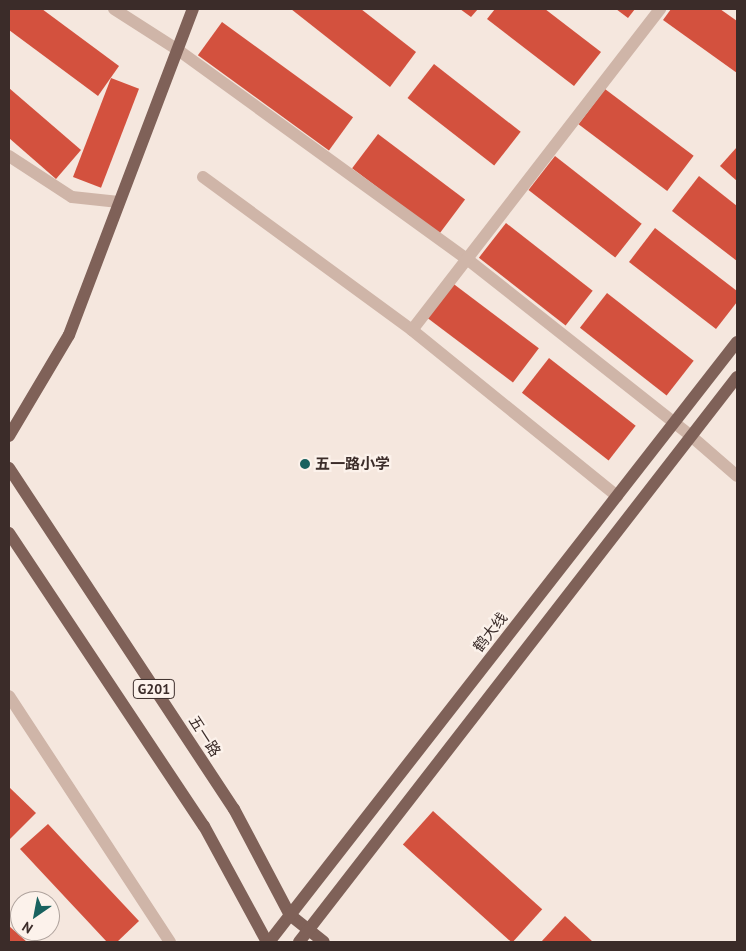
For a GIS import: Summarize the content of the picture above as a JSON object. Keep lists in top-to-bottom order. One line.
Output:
{"streets":{"main road":["鹤大线","G201","五一路"]},"crossings":[["鹤大线","五一路"]],"places":["五一路小学"],"north":"bottom left"}
